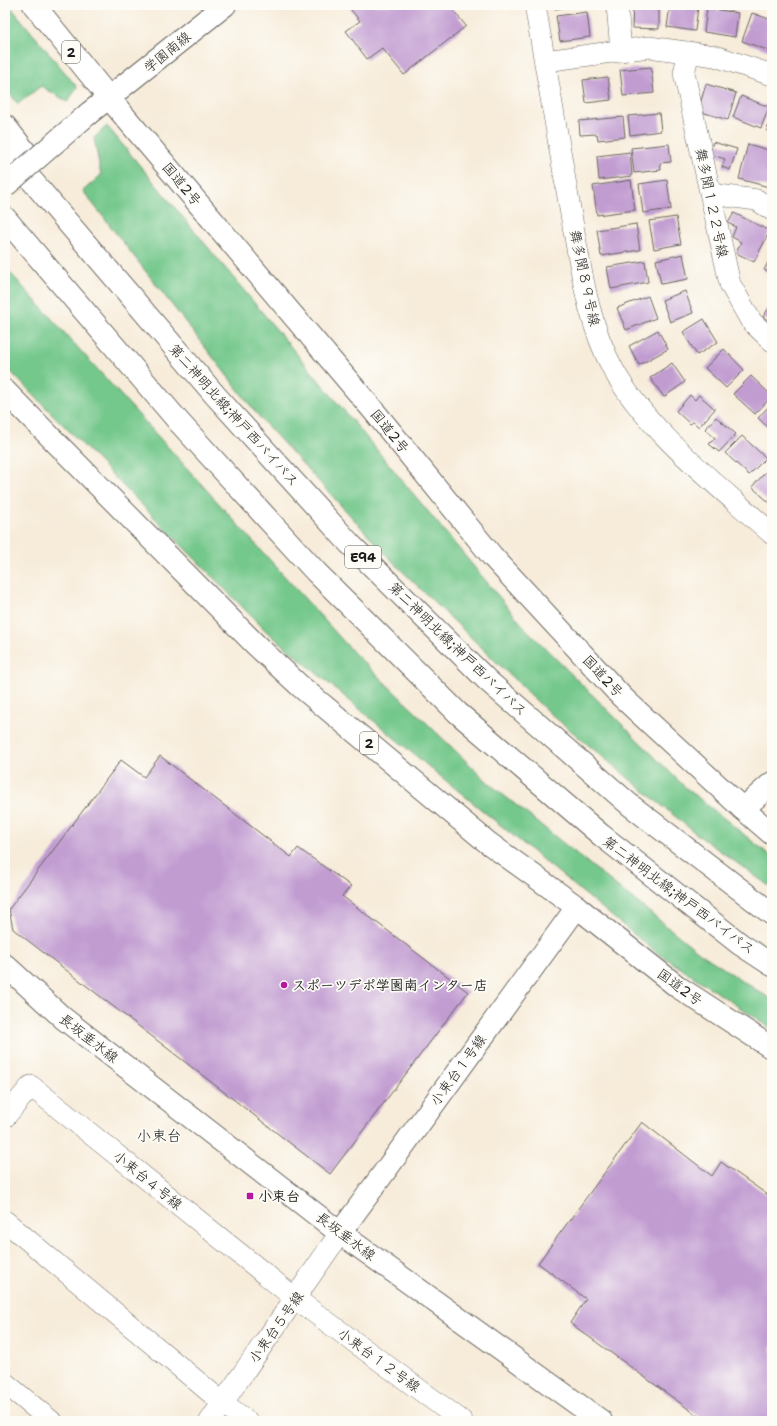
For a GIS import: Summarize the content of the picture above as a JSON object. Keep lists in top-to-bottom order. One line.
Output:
{"streets":{"main road":["2","学園南線","国道2号","第二神明北線;神戸西バイパス","E94","長坂垂水線","小束台１号線"],"street":["舞多聞１２２号線","舞多聞８９号線","小束台４号線","小束台５号線","小束台１２号線"]},"crossings":[["学園南線","国道2号"],["国道2号","小束台１号線"],["長坂垂水線","小束台１号線"],["長坂垂水線","小束台５号線"],["小束台１号線","小束台５号線"],["小束台４号線","小束台５号線"],["小束台４号線","小束台１２号線"],["小束台５号線","小束台１２号線"]],"districts":["小束台"],"places":{"other":["スポーツデポ学園南インター店"],"transit":["小束台"]}}
